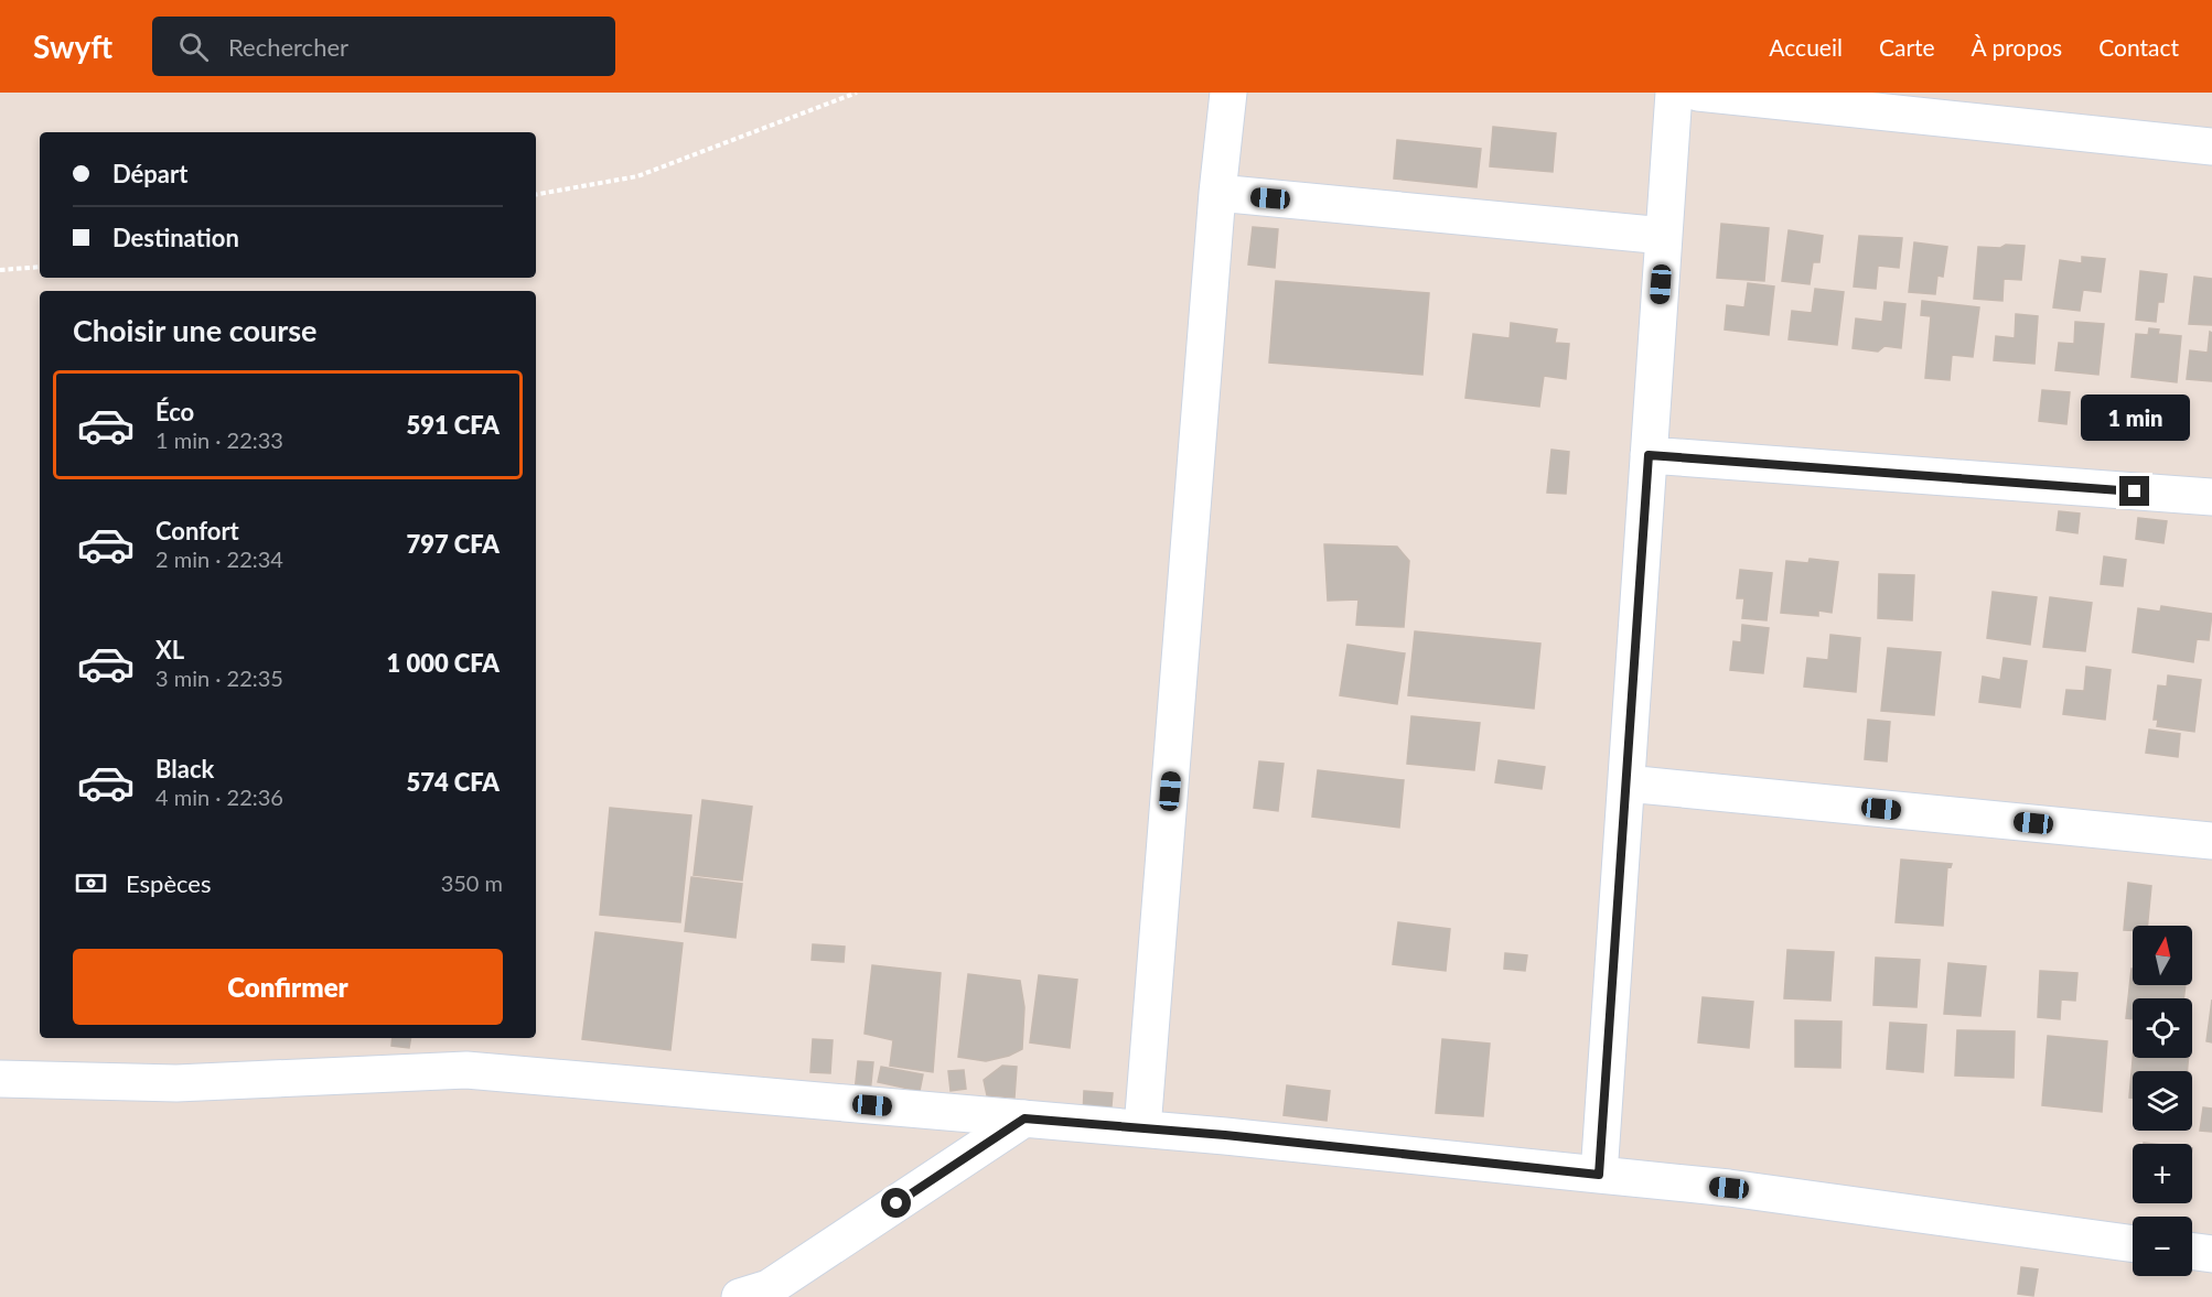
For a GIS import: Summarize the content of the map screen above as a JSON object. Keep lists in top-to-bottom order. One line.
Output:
{"north":"top","page":{"header":"Swyft","search":"Rechercher","nav":["Accueil","Carte","À propos","Contact"],"banner":["Départ","Destination"],"heading":"Choisir une course","list":[{"name":"Éco","note":"1 min · 22:33","value":"591 CFA"},{"name":"Confort","note":"2 min · 22:34","value":"797 CFA"},{"name":"XL","note":"3 min · 22:35","value":"1 000 CFA"},{"name":"Black","note":"4 min · 22:36","value":"574 CFA"}],"bubble":"1 min","pay":["Espèces","350 m"],"map_buttons":["+","−"],"buttons":"Confirmer"}}
